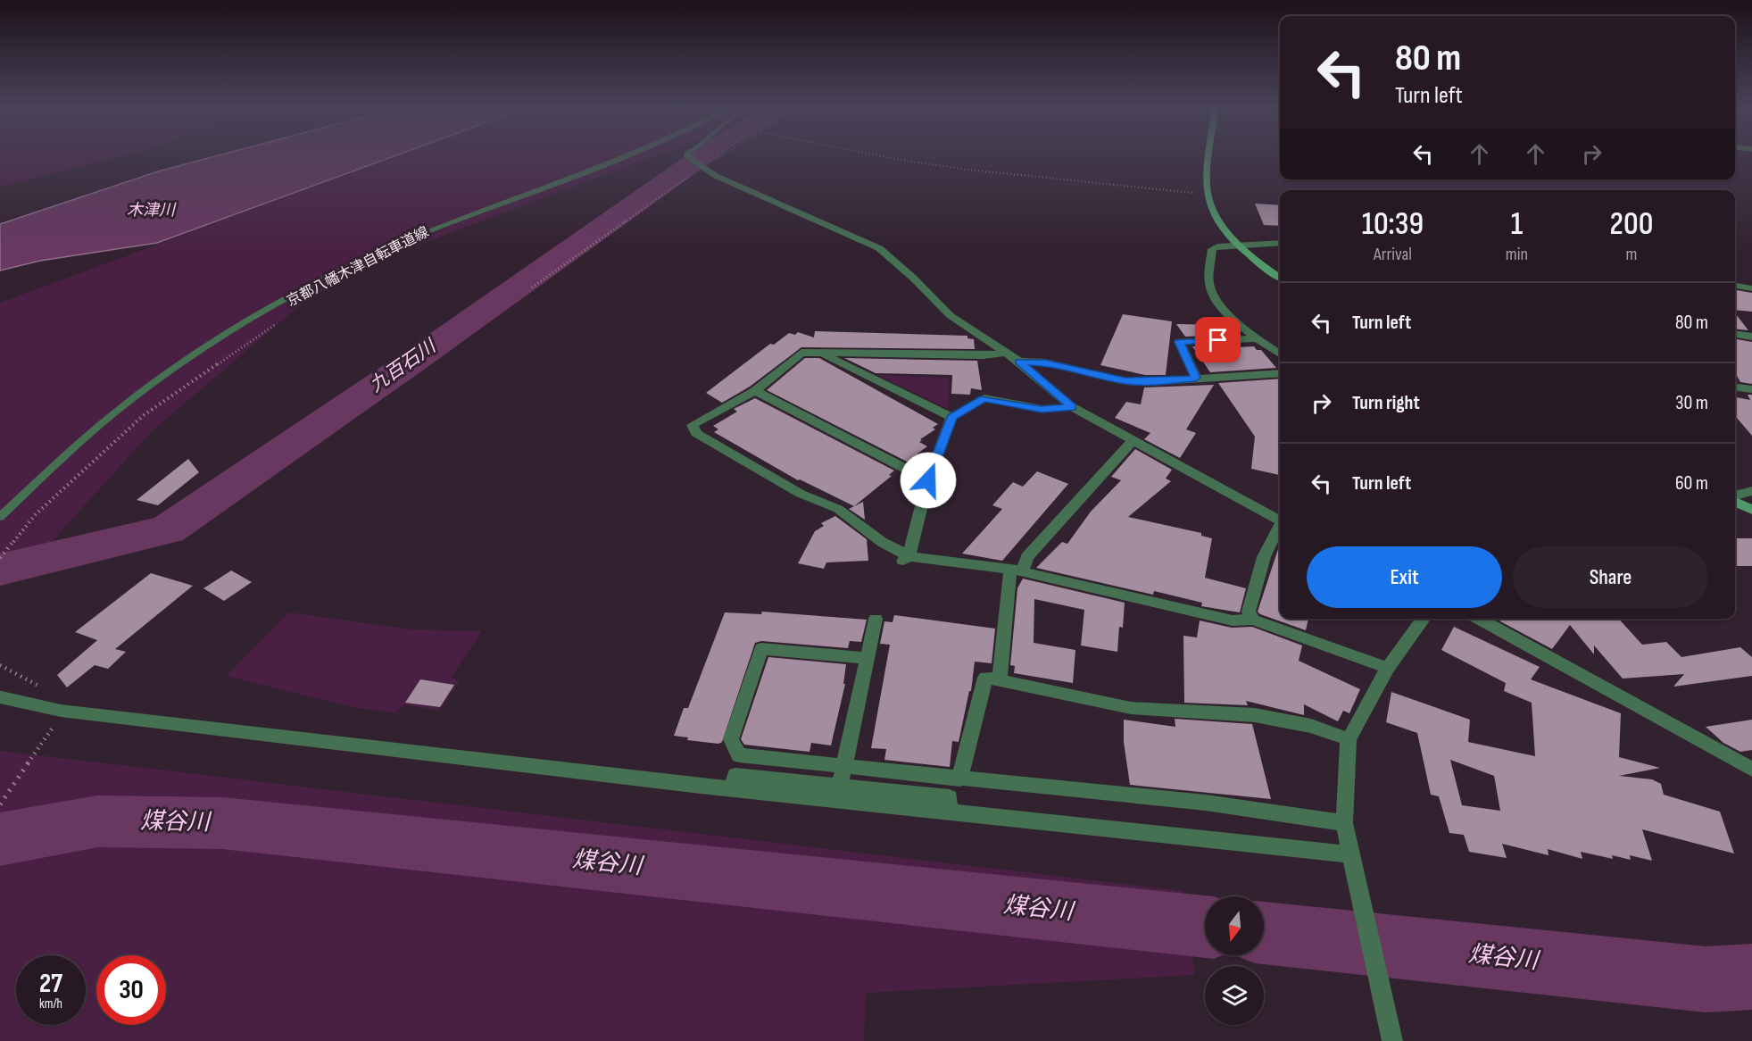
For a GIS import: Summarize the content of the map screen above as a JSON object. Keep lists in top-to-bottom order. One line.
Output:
{"streets":{"path":["京都八幡木津自転車道線"]},"water":["木津川","九百石川","煤谷川"],"north":"bottom","page":{"turn":["80 m","Turn left"],"eta":["10:39","Arrival","1","min","200","m"],"list":[{"name":"Turn left","value":"80 m"},{"name":"Turn right","value":"30 m"},{"name":"Turn left","value":"60 m"}],"buttons":["Exit","Share"],"speed":"27 km/h","limit":"30"}}
